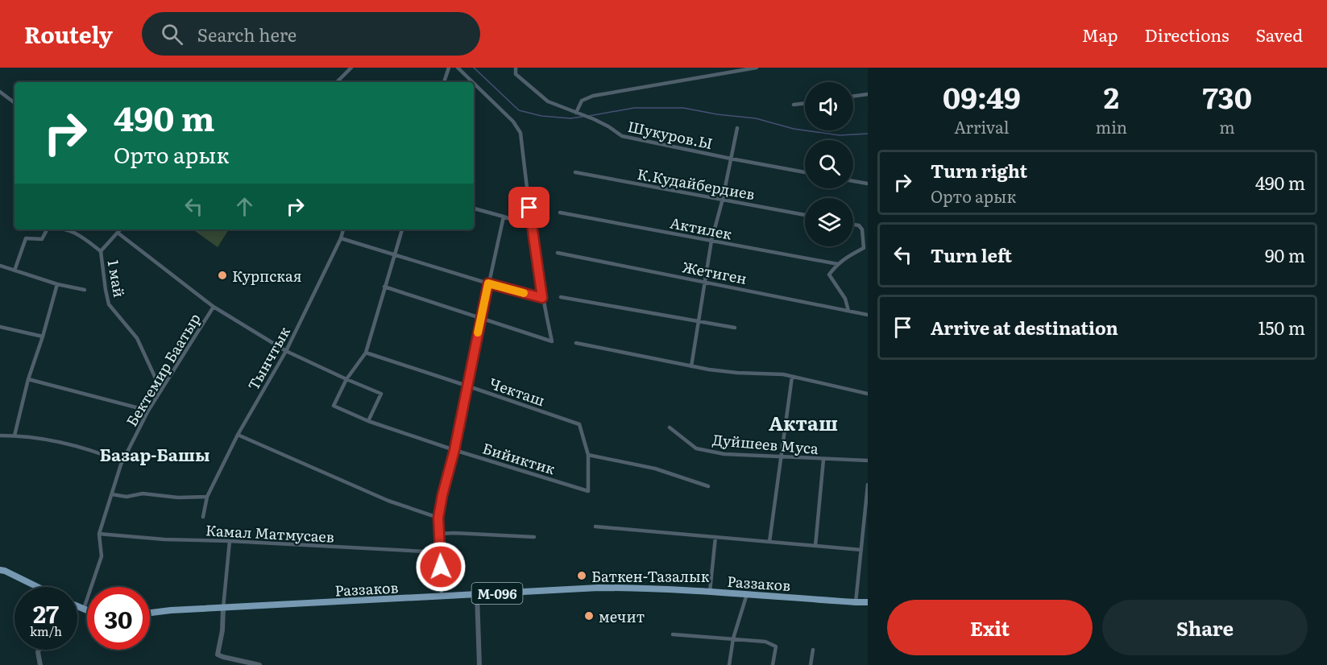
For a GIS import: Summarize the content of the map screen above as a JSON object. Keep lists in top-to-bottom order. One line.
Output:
{"streets":{"main road":["Раззаков","М-096"],"street":["Шукуров.Ы","К.Кудайбердиев","Актилек","Жетиген","1 май","Тынчтык","Бектемир Баатыр","Чекташ","Дуйшеев Муса","Бийиктик","Камал Матмусаев"]},"crossings":[["1 май","Бектемир Баатыр"],["Бектемир Баатыр","Камал Матмусаев"],["Чекташ","Бийиктик"],["Раззаков","М-096"]],"districts":["Акташ","Базар-Башы"],"places":["Курпская","Баткен-Тазалык","мечит"],"page":{"header":"Routely","search":"Search here","nav":["Map","Directions","Saved"],"eta":["09:49","Arrival","2","min","730","m"],"turn":["490 m","Орто арык"],"list":[{"name":"Turn right","note":"Орто арык","value":"490 m"},{"name":"Turn left","value":"90 m"},{"name":"Arrive at destination","value":"150 m"}],"speed":"27 km/h","limit":"30","buttons":["Exit","Share"]}}
